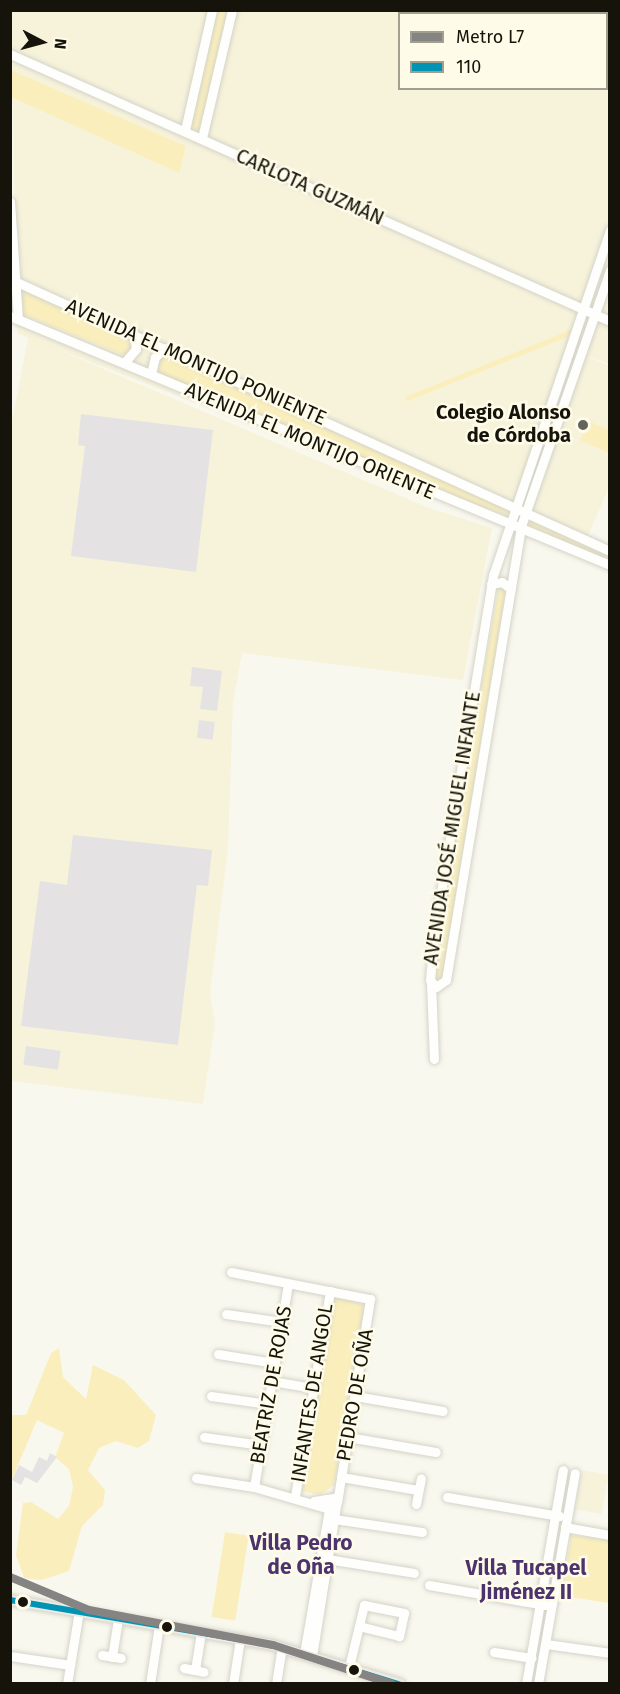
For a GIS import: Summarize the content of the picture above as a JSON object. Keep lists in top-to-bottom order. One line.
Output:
{"streets":{"street":["CARLOTA GUZMÁN","AVENIDA EL MONTIJO PONIENTE","AVENIDA EL MONTIJO ORIENTE","AVENIDA JOSÉ MIGUEL INFANTE","BEATRIZ DE ROJAS","INFANTES DE ANGOL","PEDRO DE OÑA"]},"crossings":[["CARLOTA GUZMÁN","AVENIDA JOSÉ MIGUEL INFANTE"],["AVENIDA EL MONTIJO PONIENTE","AVENIDA JOSÉ MIGUEL INFANTE"],["AVENIDA EL MONTIJO ORIENTE","AVENIDA JOSÉ MIGUEL INFANTE"],["INFANTES DE ANGOL","PEDRO DE OÑA"]],"districts":["Villa Pedro de Oña","Villa Tucapel Jiménez II"],"places":["Colegio Alonso de Córdoba"],"lines":["metro line L7","transit line 110"],"legend":["Metro L7","110"],"north":"right"}
